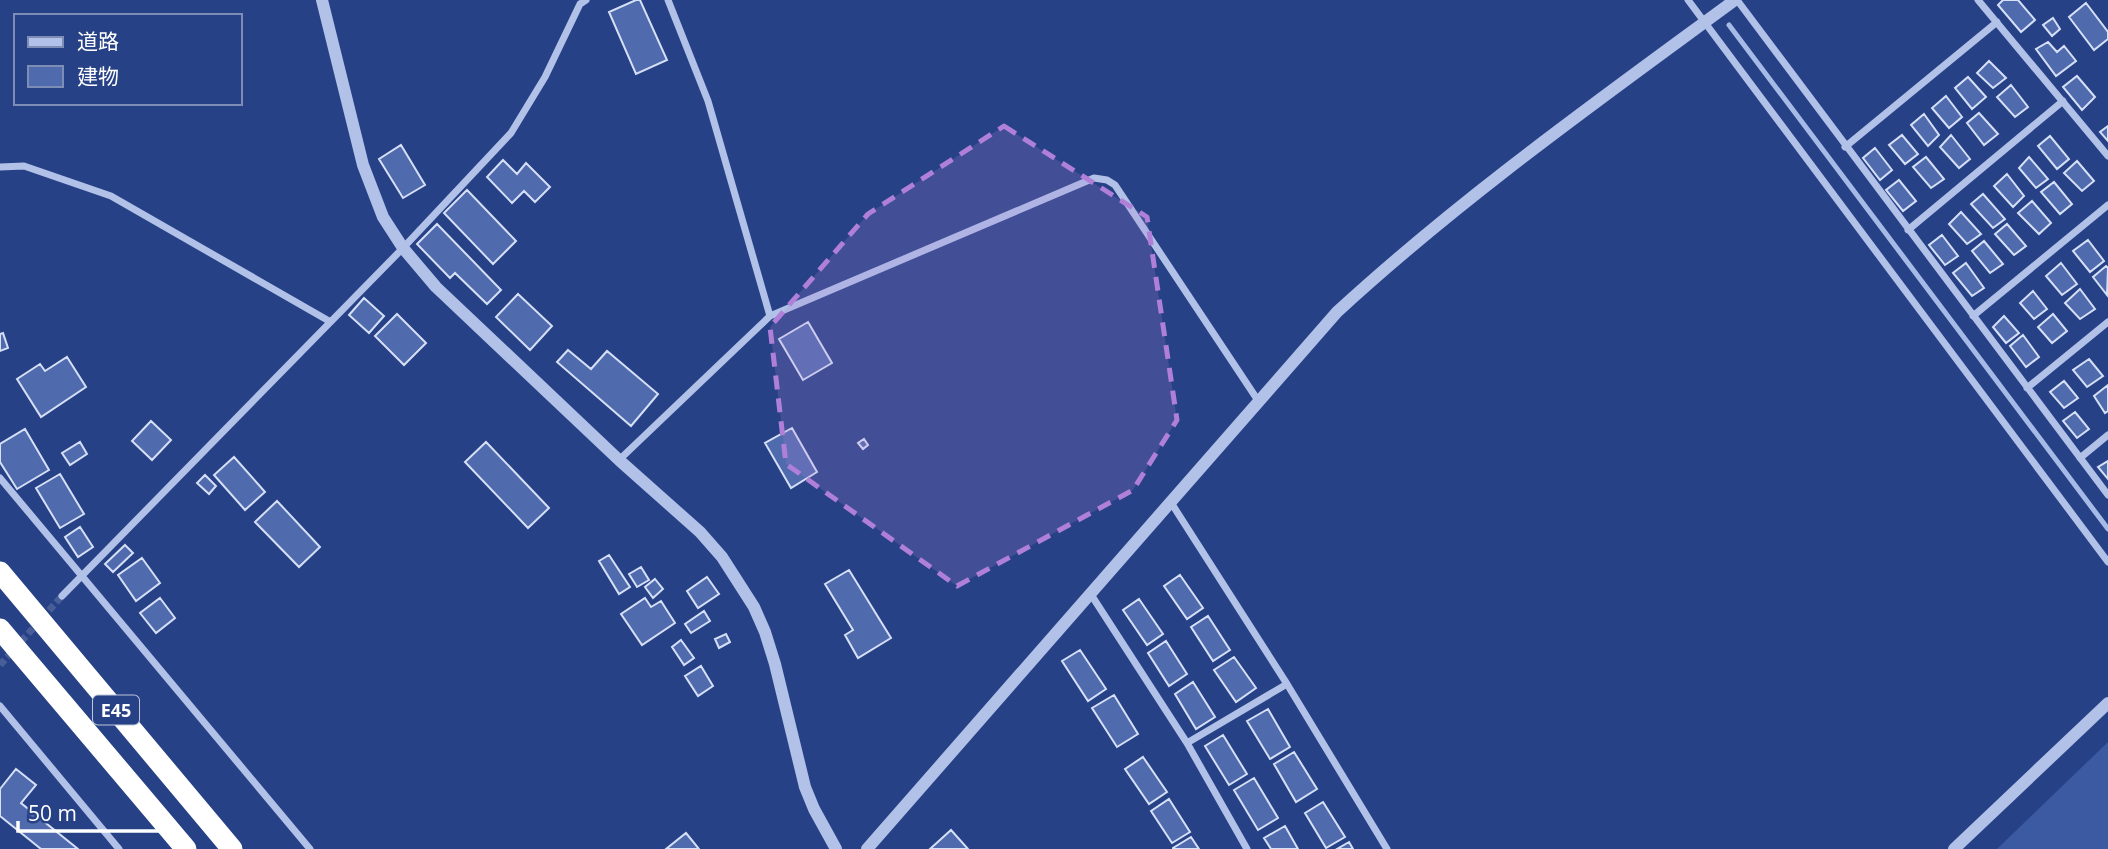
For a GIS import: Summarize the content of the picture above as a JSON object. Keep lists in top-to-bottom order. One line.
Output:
{"streets":{"highway":["E45"]},"legend":["道路","建物"],"scale_bar":"50 m"}
